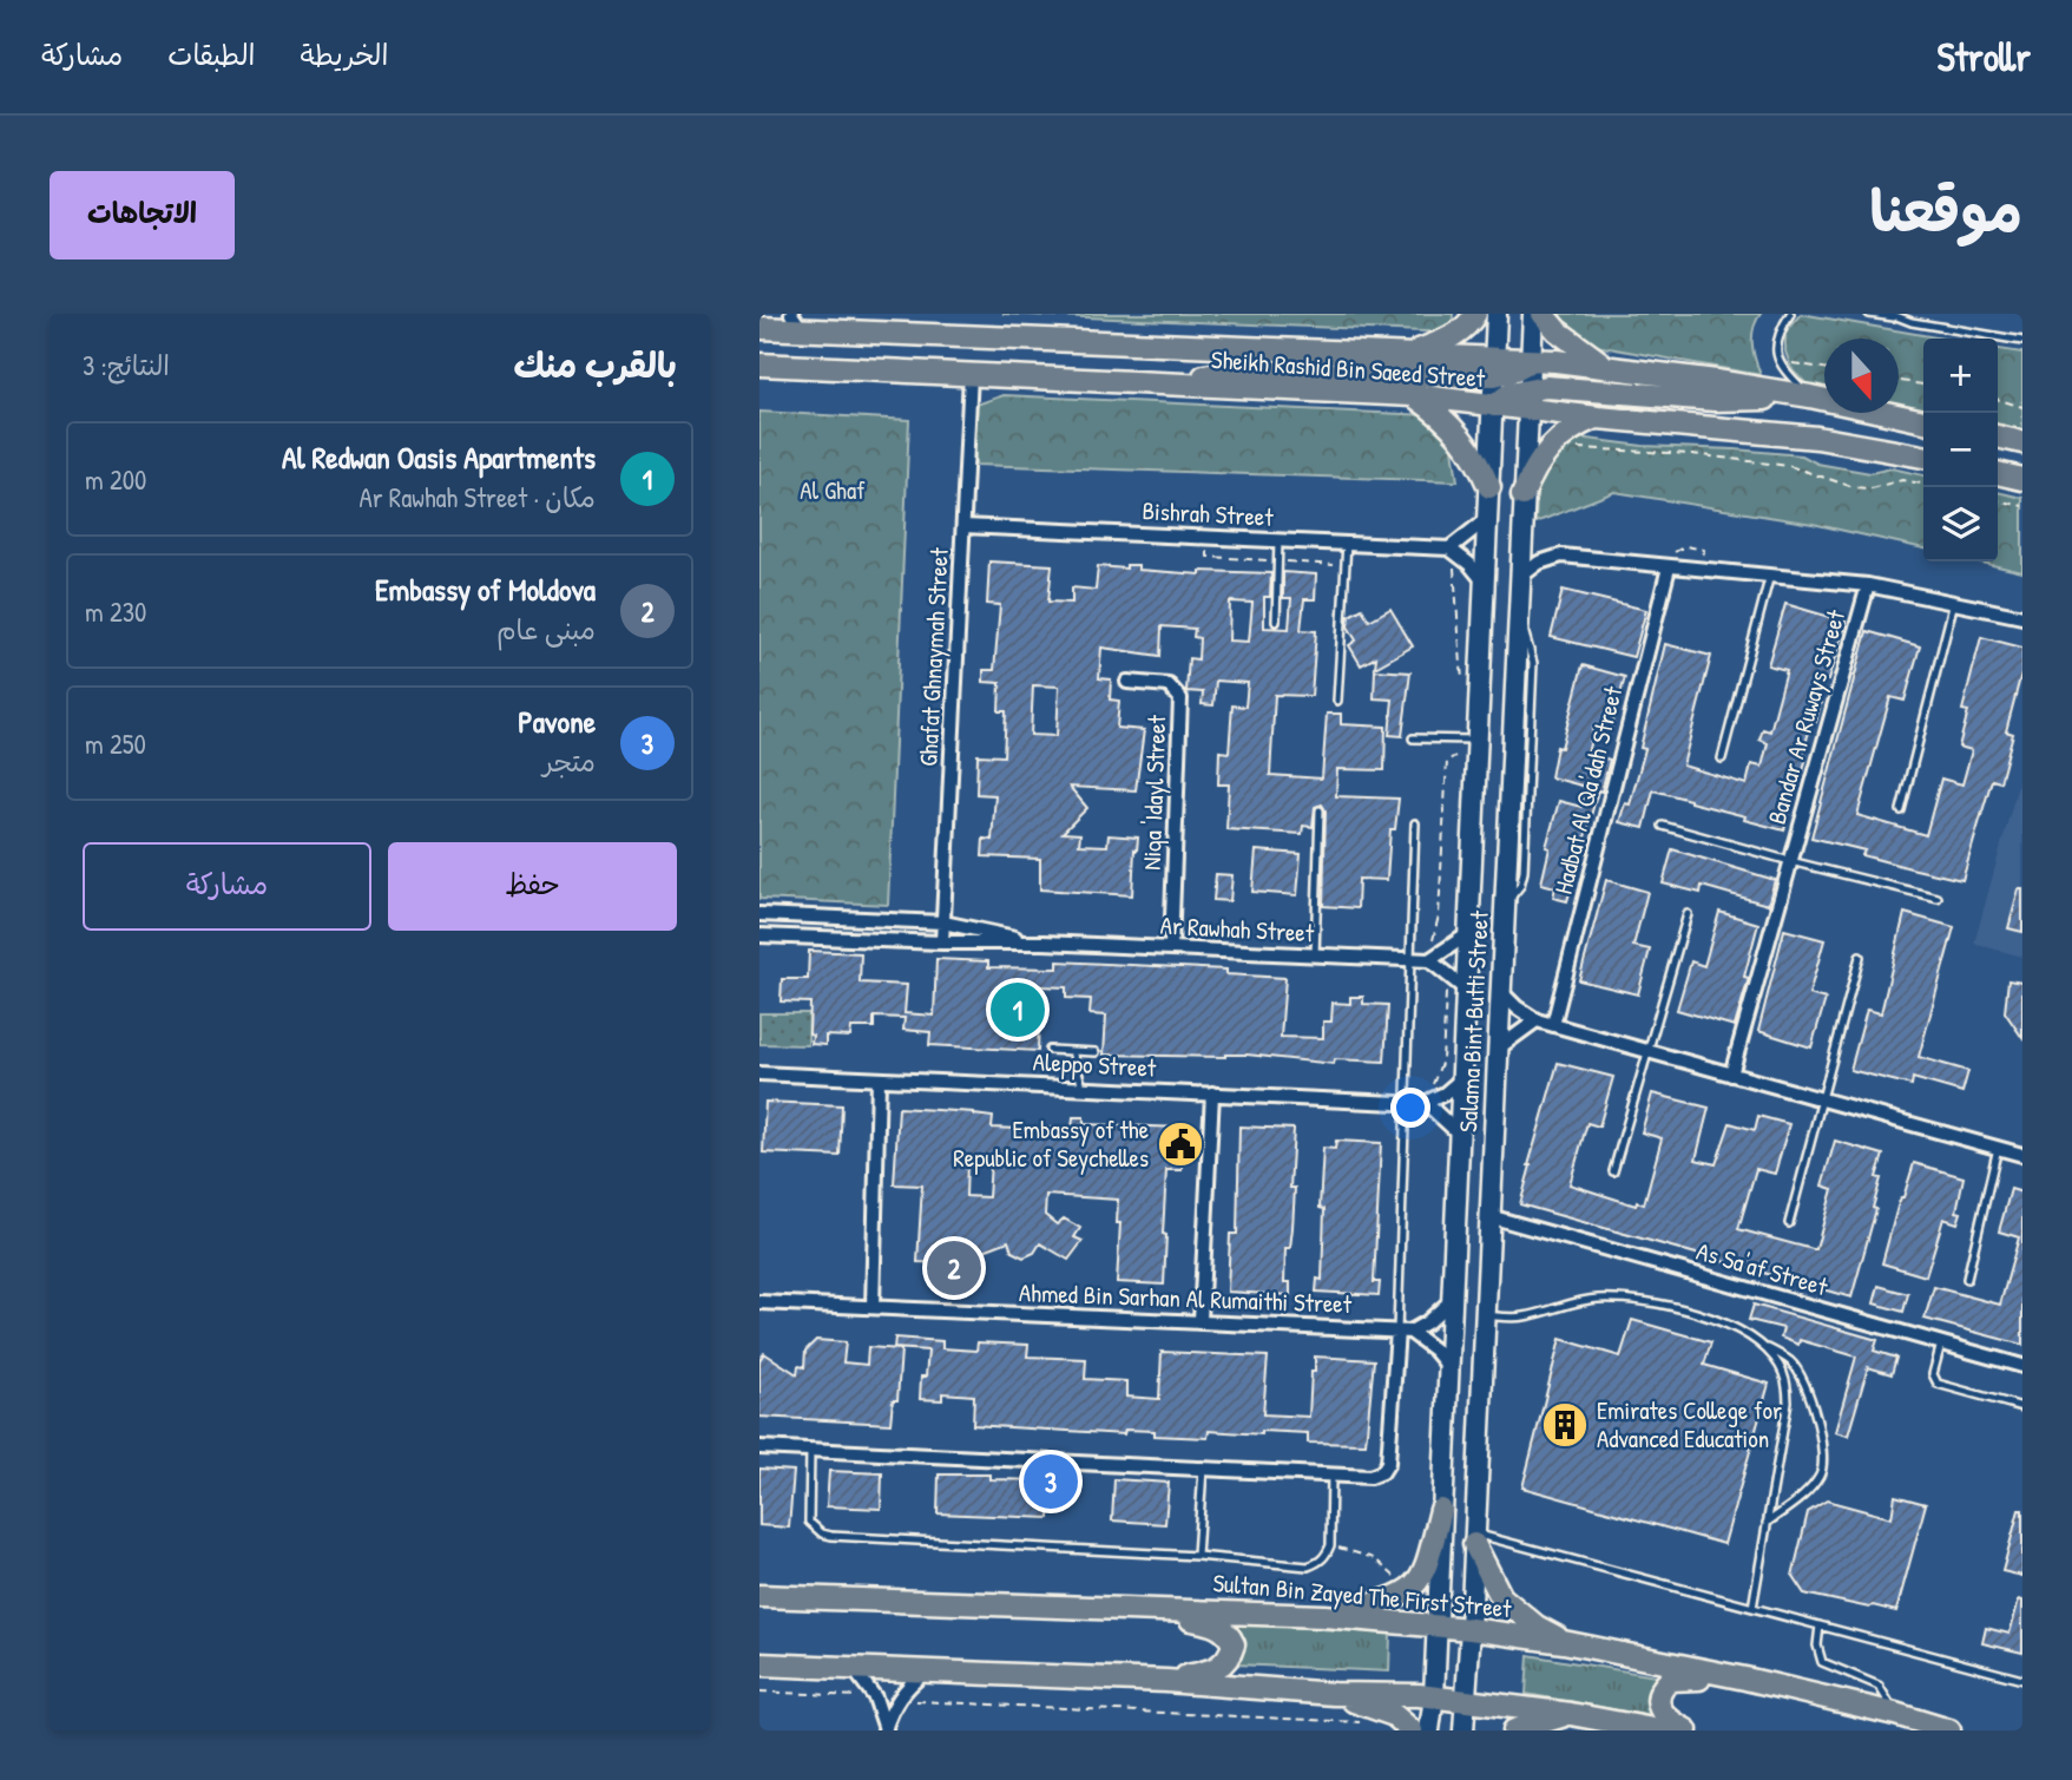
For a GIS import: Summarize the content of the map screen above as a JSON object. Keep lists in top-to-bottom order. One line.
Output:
{"streets":{"main road":["Sheikh Rashid Bin Saeed Street","Salama Bint Butti Street","Sultan Bin Zayed The First Street"],"street":["Bishrah Street","Ghafat Ghnaymah Street","Bandar Ar Ruways Street","Hadbat Al Qa'dah Street","Niqa 'Idayl Street","Ar Rawhah Street","Aleppo Street","As Sa'af Street","Ahmed Bin Sarhan Al Rumaithi Street"]},"crossings":[["Sheikh Rashid Bin Saeed Street","Ghafat Ghnaymah Street"],["Sheikh Rashid Bin Saeed Street","Salama Bint Butti Street"],["Bishrah Street","Ghafat Ghnaymah Street"],["Ghafat Ghnaymah Street","Ar Rawhah Street"],["Niqa 'Idayl Street","Ar Rawhah Street"],["Salama Bint Butti Street","As Sa'af Street"],["Salama Bint Butti Street","Sultan Bin Zayed The First Street"]],"parks":["Al Ghaf"],"places":{"public building":["Embassy of the Republic of Seychelles"],"building":["Emirates College for Advanced Education"]},"north":"bottom","page":{"header":"Strollr","nav":["الخريطة","الطبقات","مشاركة"],"title":"موقعنا","buttons":["الاتجاهات",["حفظ","مشاركة"]],"heading":["بالقرب منك","النتائج: 3"],"map_buttons":["+","−"],"list":[{"mark":"1","name":"Al Redwan Oasis Apartments","note":"مكان · Ar Rawhah Street","value":"200 m"},{"mark":"2","name":"Embassy of Moldova","note":"مبنى عام","value":"230 m"},{"mark":"3","name":"Pavone","note":"متجر","value":"250 m"}],"pins":["1","2","3"]}}
